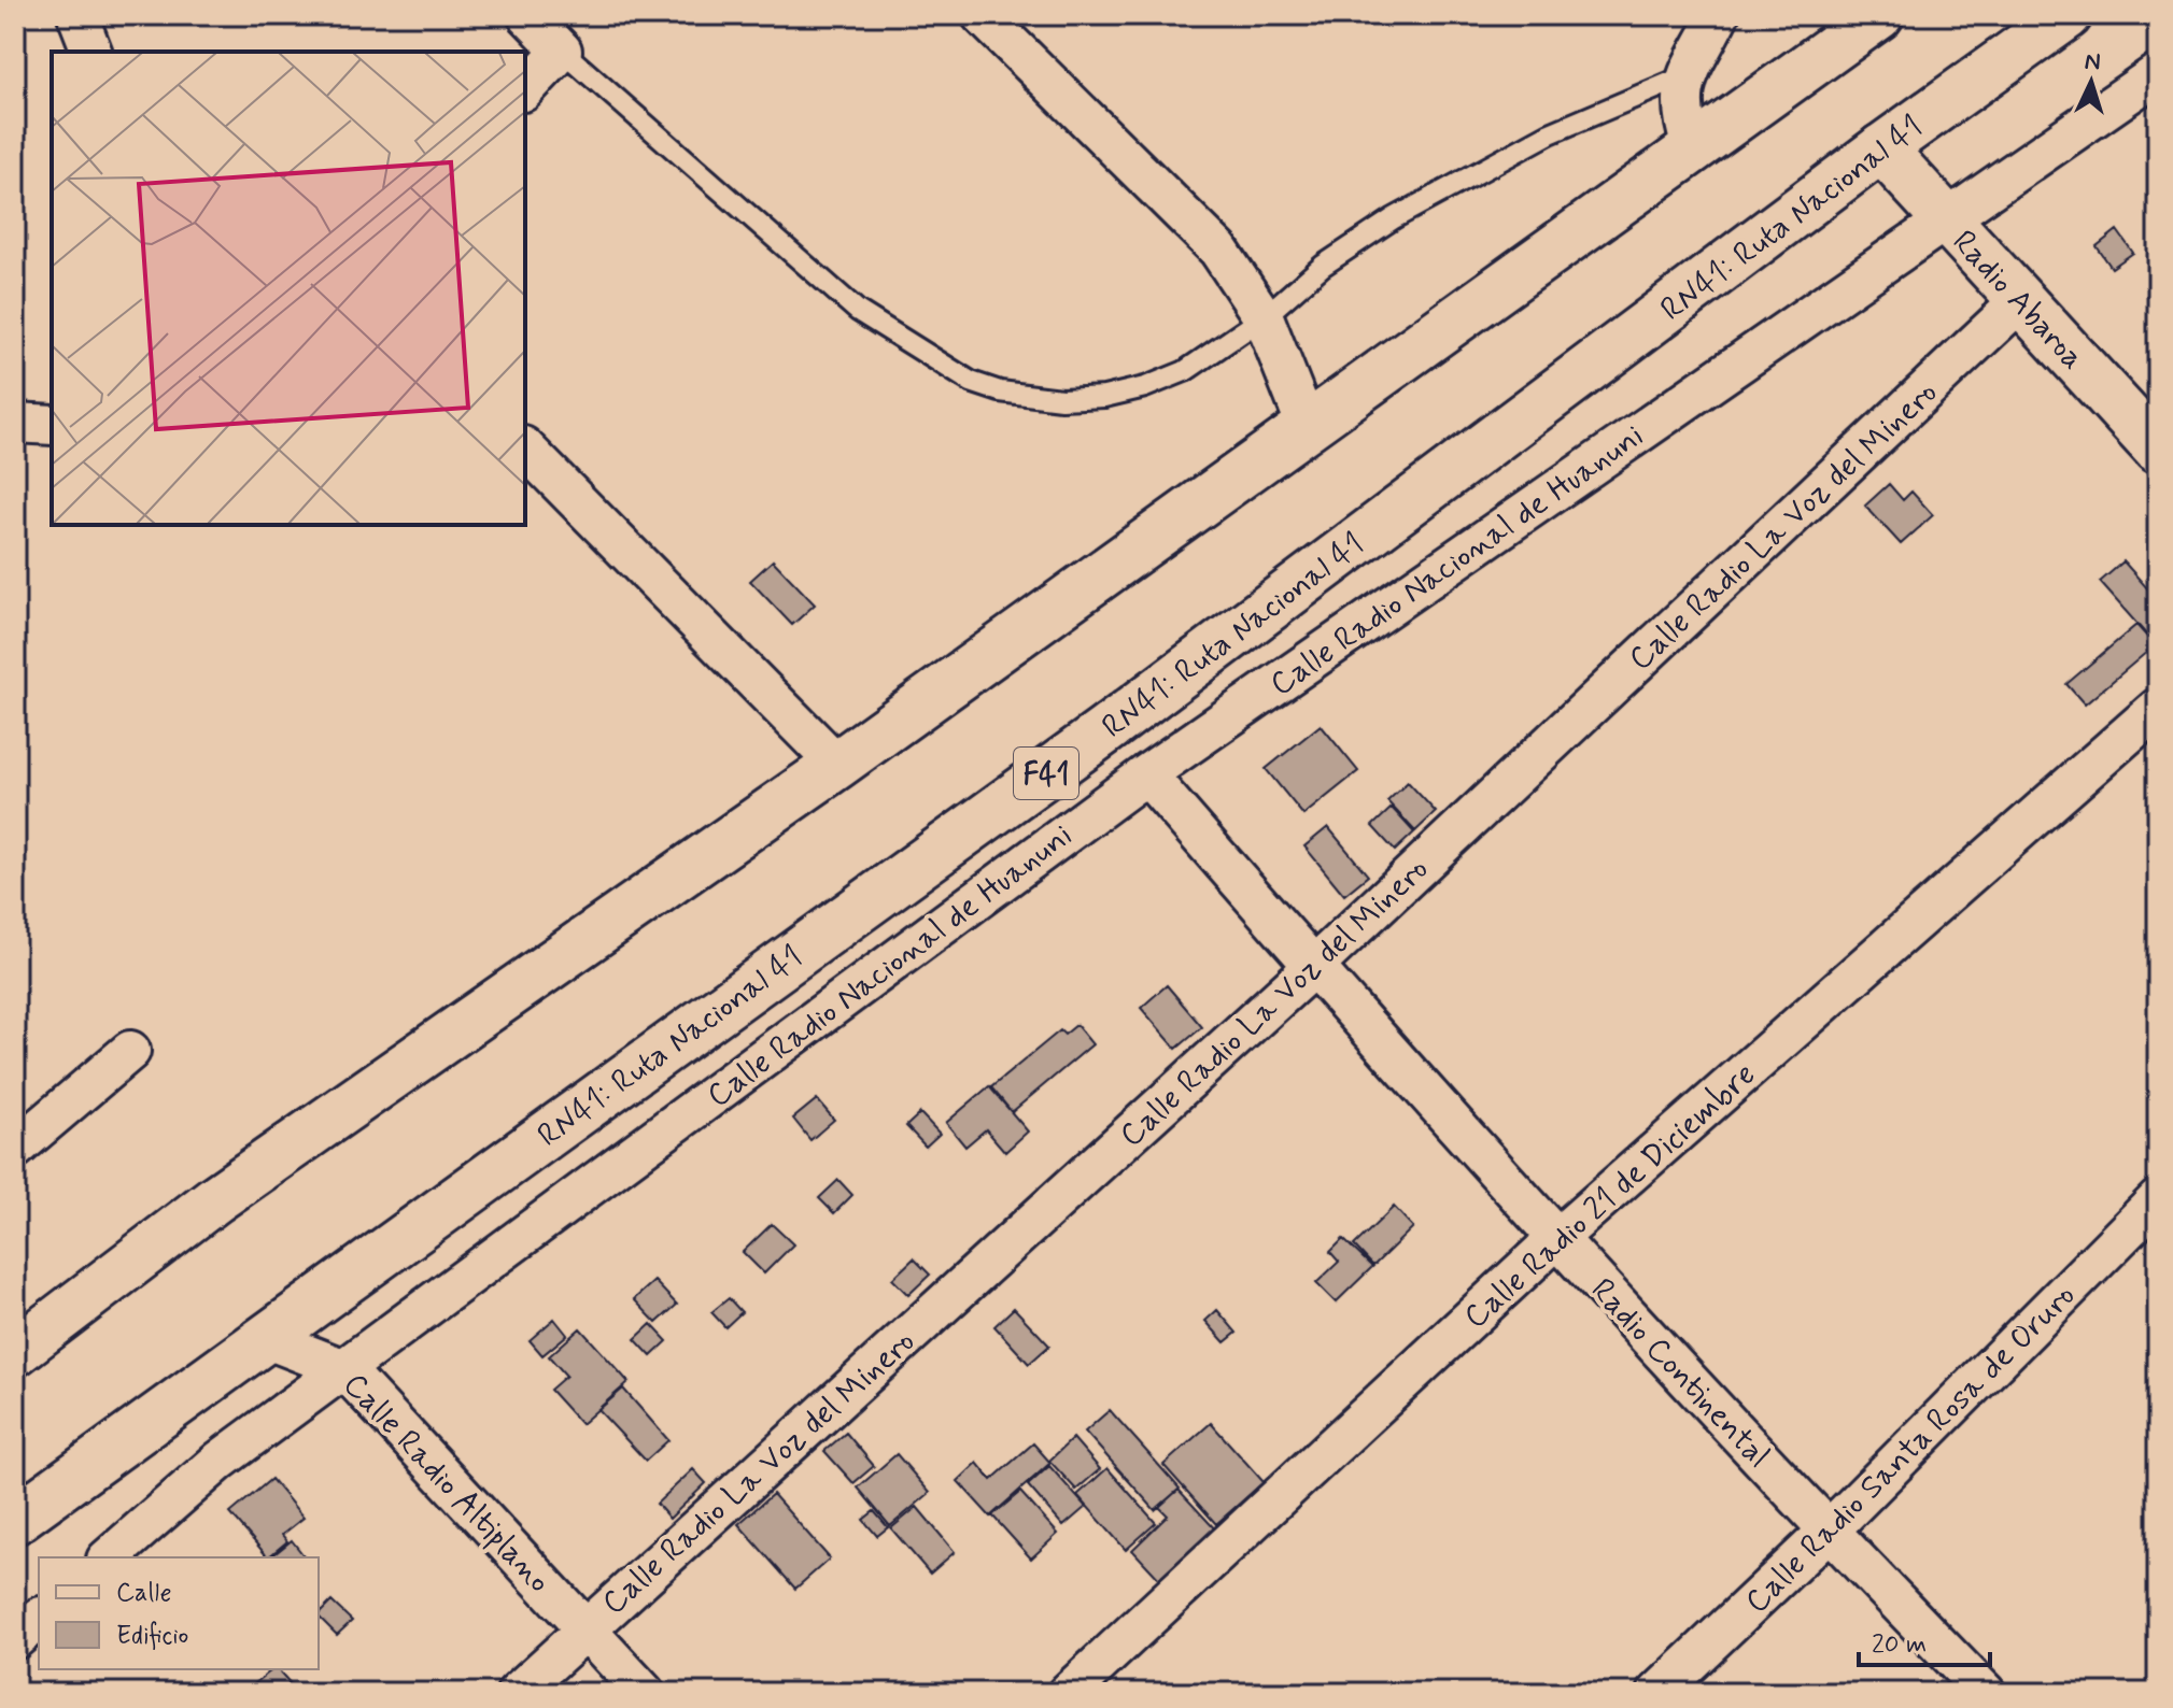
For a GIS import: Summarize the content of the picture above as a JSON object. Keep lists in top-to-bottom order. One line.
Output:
{"streets":{"main road":["RN41: Ruta Nacional 41","Radio Abaroa","F41"],"street":["Calle Radio La Voz del Minero","Calle Radio Nacional de Huanuni","Calle Radio 21 de Diciembre","Radio Continental","Calle Radio Santa Rosa de Oruro","Calle Radio Altiplano"]},"crossings":[["RN41: Ruta Nacional 41","Radio Abaroa"],["RN41: Ruta Nacional 41","Calle Radio Altiplano"],["Radio Abaroa","Calle Radio La Voz del Minero"],["Radio Abaroa","Calle Radio Nacional de Huanuni"],["Calle Radio La Voz del Minero","Radio Continental"],["Calle Radio La Voz del Minero","Calle Radio Altiplano"],["Calle Radio Nacional de Huanuni","Radio Continental"],["Calle Radio Nacional de Huanuni","Calle Radio Altiplano"],["Calle Radio 21 de Diciembre","Radio Continental"],["Radio Continental","Calle Radio Santa Rosa de Oruro"]],"legend":["Calle","Edificio"],"scale_bar":"20 m","north":"top"}
